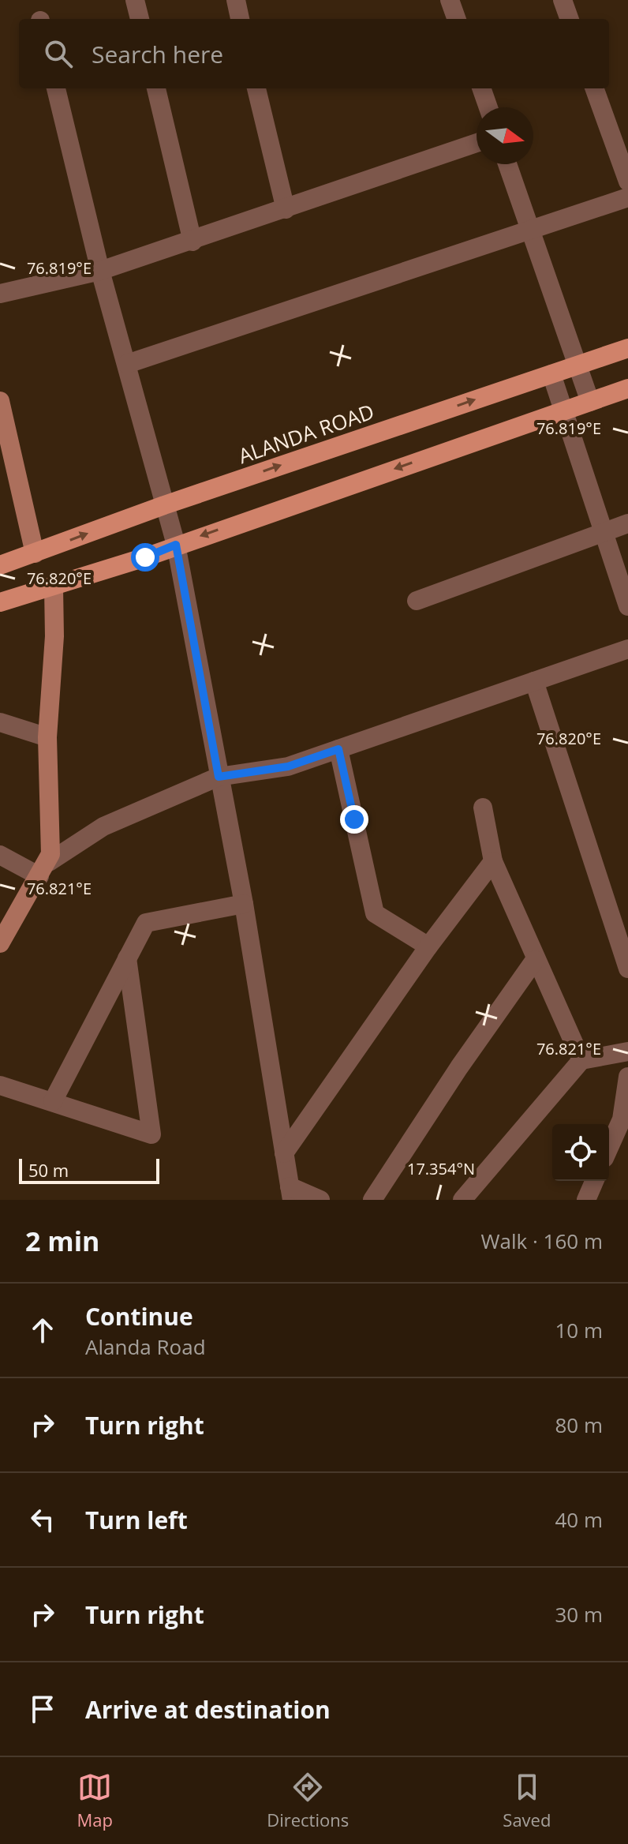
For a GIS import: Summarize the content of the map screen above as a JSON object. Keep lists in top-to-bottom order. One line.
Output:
{"streets":{"main road":["ALANDA ROAD"]},"scale_bar":"50 m","north":"right","page":{"search":"Search here","scale":"50 m","heading":["2 min","Walk · 160 m"],"list":[["Continue","Alanda Road","10 m"],["Turn right","80 m"],["Turn left","40 m"],["Turn right","30 m"],"Arrive at destination"],"nav":["Map","Directions","Saved"]},"coordinates":["76.819°E","76.820°E","76.821°E","17.354°N"]}
